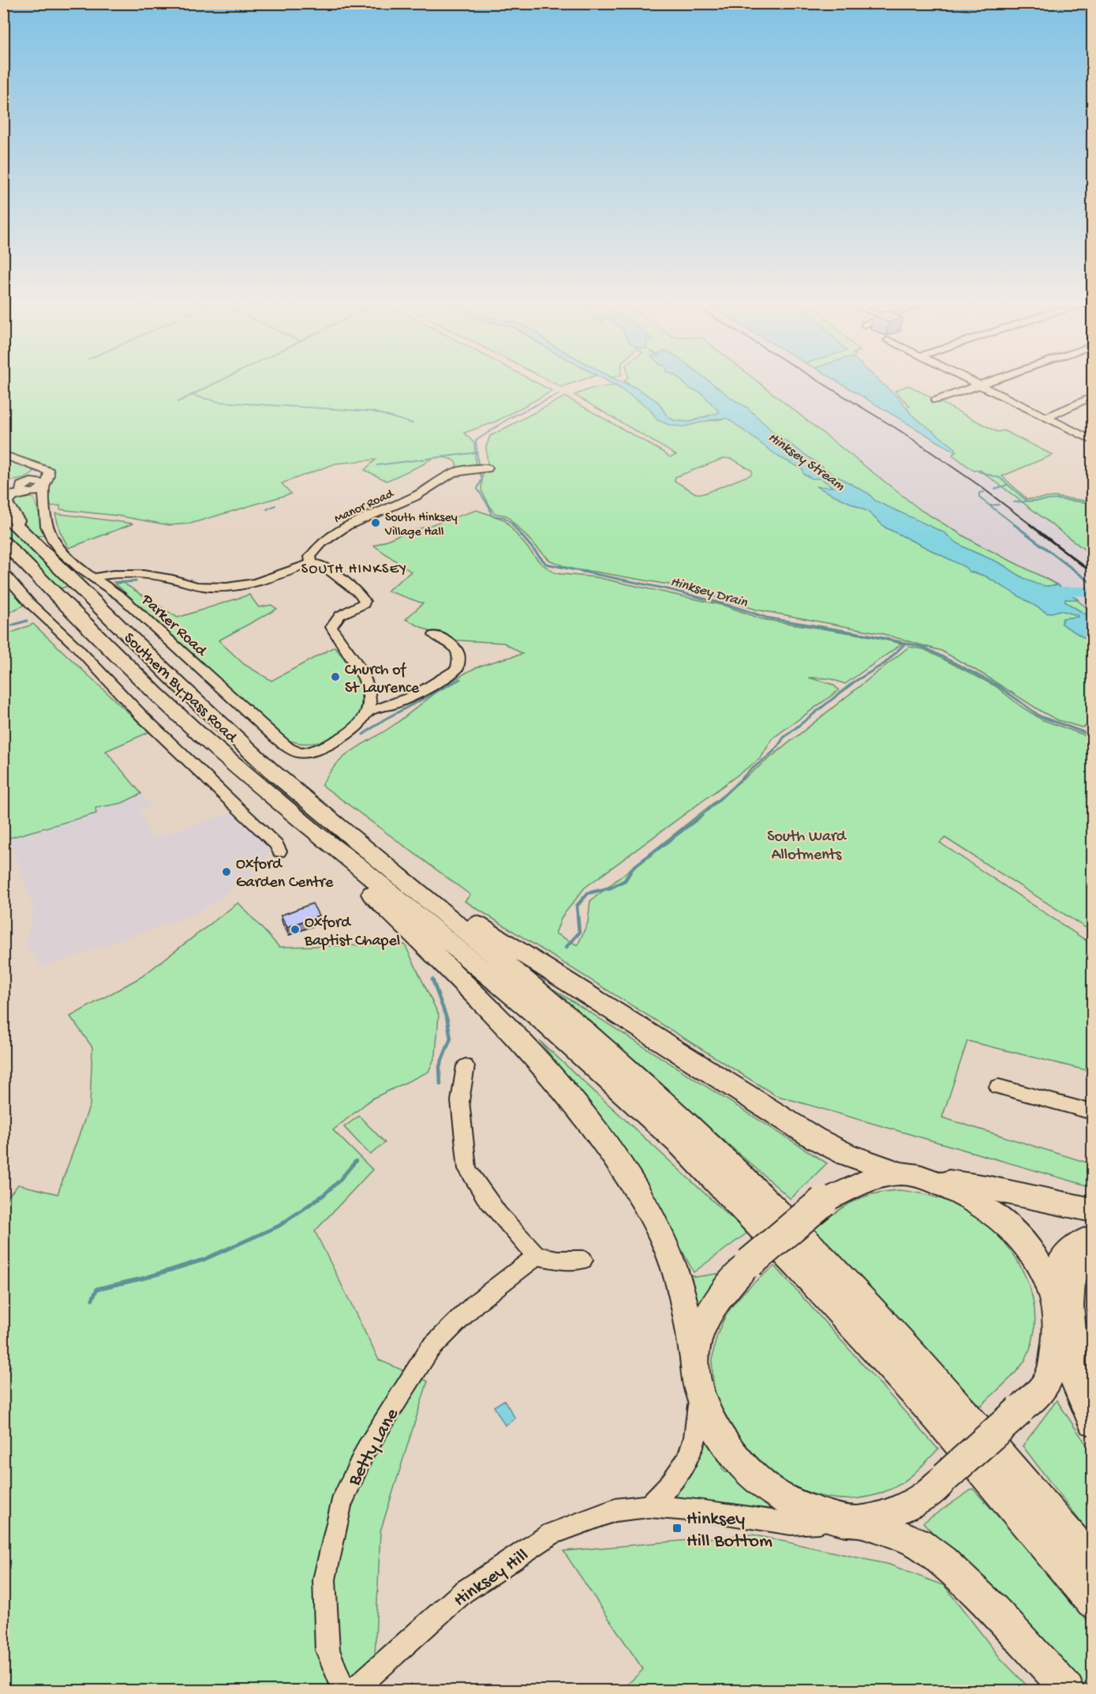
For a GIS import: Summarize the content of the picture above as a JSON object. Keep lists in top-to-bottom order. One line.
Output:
{"streets":{"highway":["Southern By-pass Road"],"street":["Manor Road","Parker Road","Betty Lane","Hinksey Hill"]},"districts":["SOUTH HINKSEY"],"water":["Hinksey Stream","Hinksey Drain"],"parks":["South Ward Allotments"],"places":{"other":["South Hinksey Village Hall","Church of St Laurence","Oxford Garden Centre","Oxford Baptist Chapel"],"transit":["Hinksey Hill Bottom"]}}
